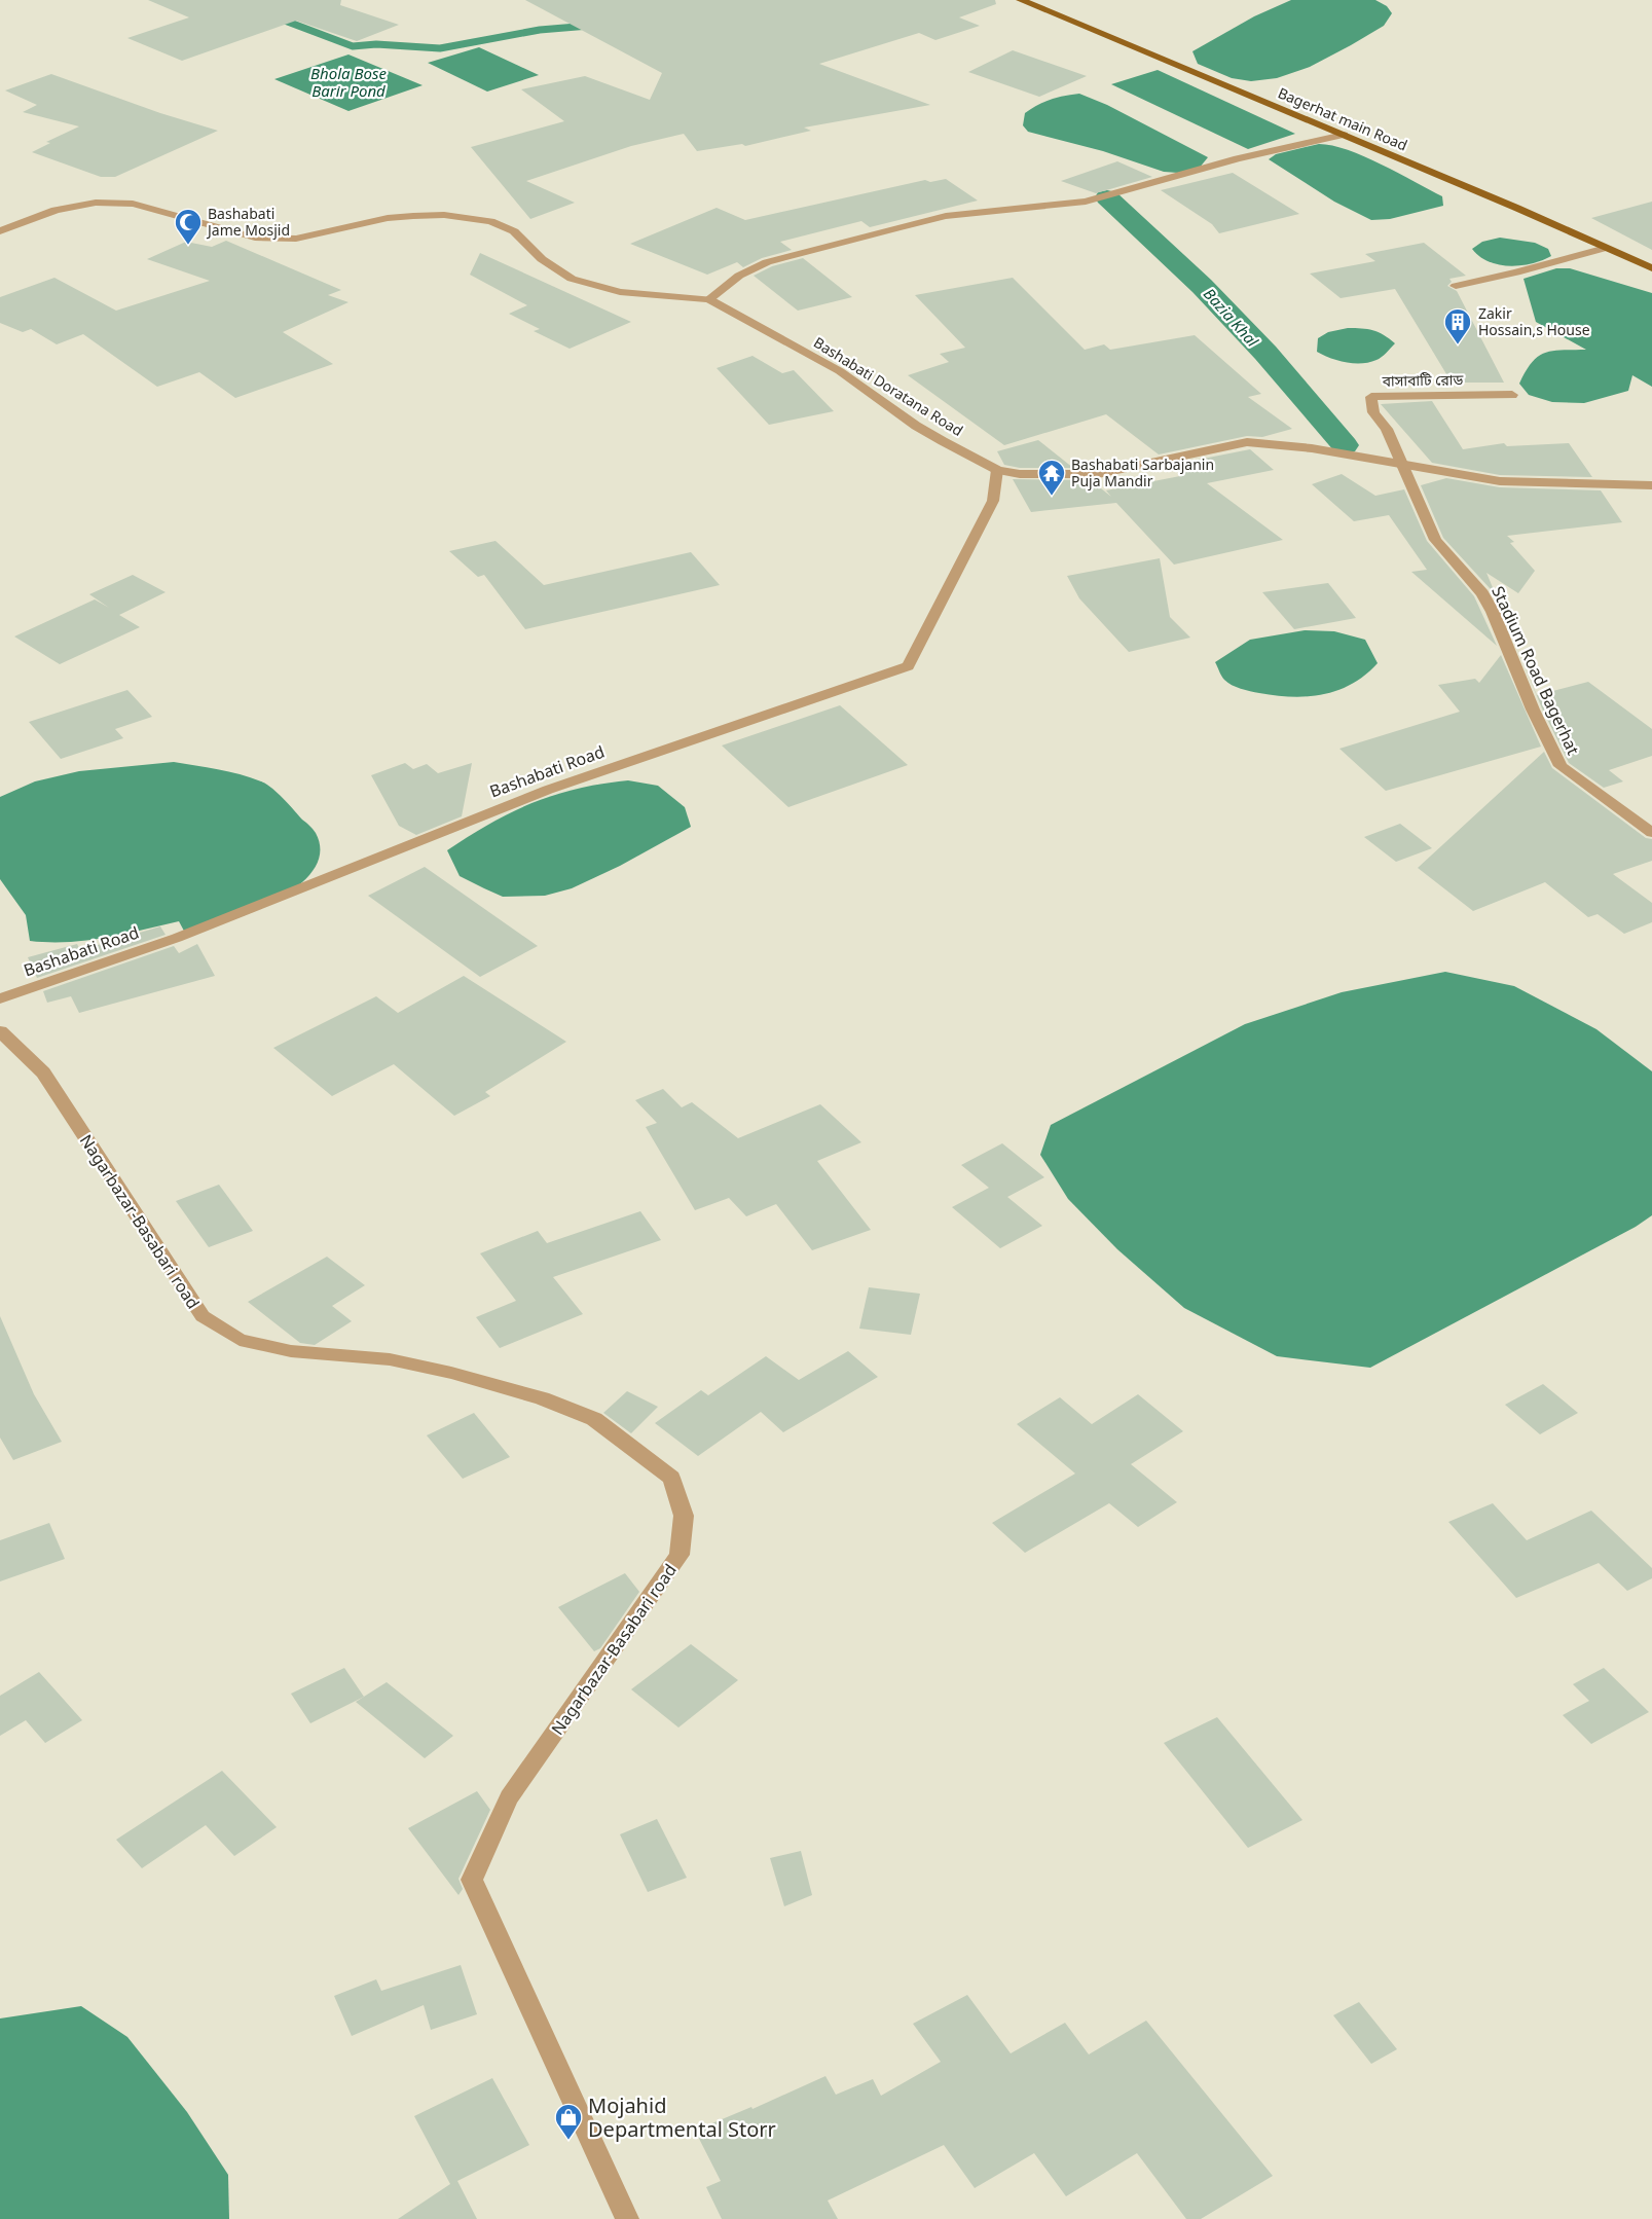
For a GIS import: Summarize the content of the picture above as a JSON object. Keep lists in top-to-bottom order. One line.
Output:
{"streets":{"main road":["Bagerhat main Road"],"street":["বাসাবাটি রোড","Bashabati Doratana Road","Stadium Road Bagerhat","Bashabati Road","Nagarbazar-Basabari road"]},"crossings":[["বাসাবাটি রোড","Bashabati Doratana Road"],["বাসাবাটি রোড","Stadium Road Bagerhat"],["Bashabati Doratana Road","Stadium Road Bagerhat"],["Bashabati Doratana Road","Bashabati Road"]],"water":["Bhola Bose Barir Pond","Bazia Khal"],"places":{"mosque":["Bashabati Jame Mosjid"],"building":["Zakir Hossain,s House"],"temple":["Bashabati Sarbajanin Puja Mandir"],"shop":["Mojahid Departmental Storr"]}}
